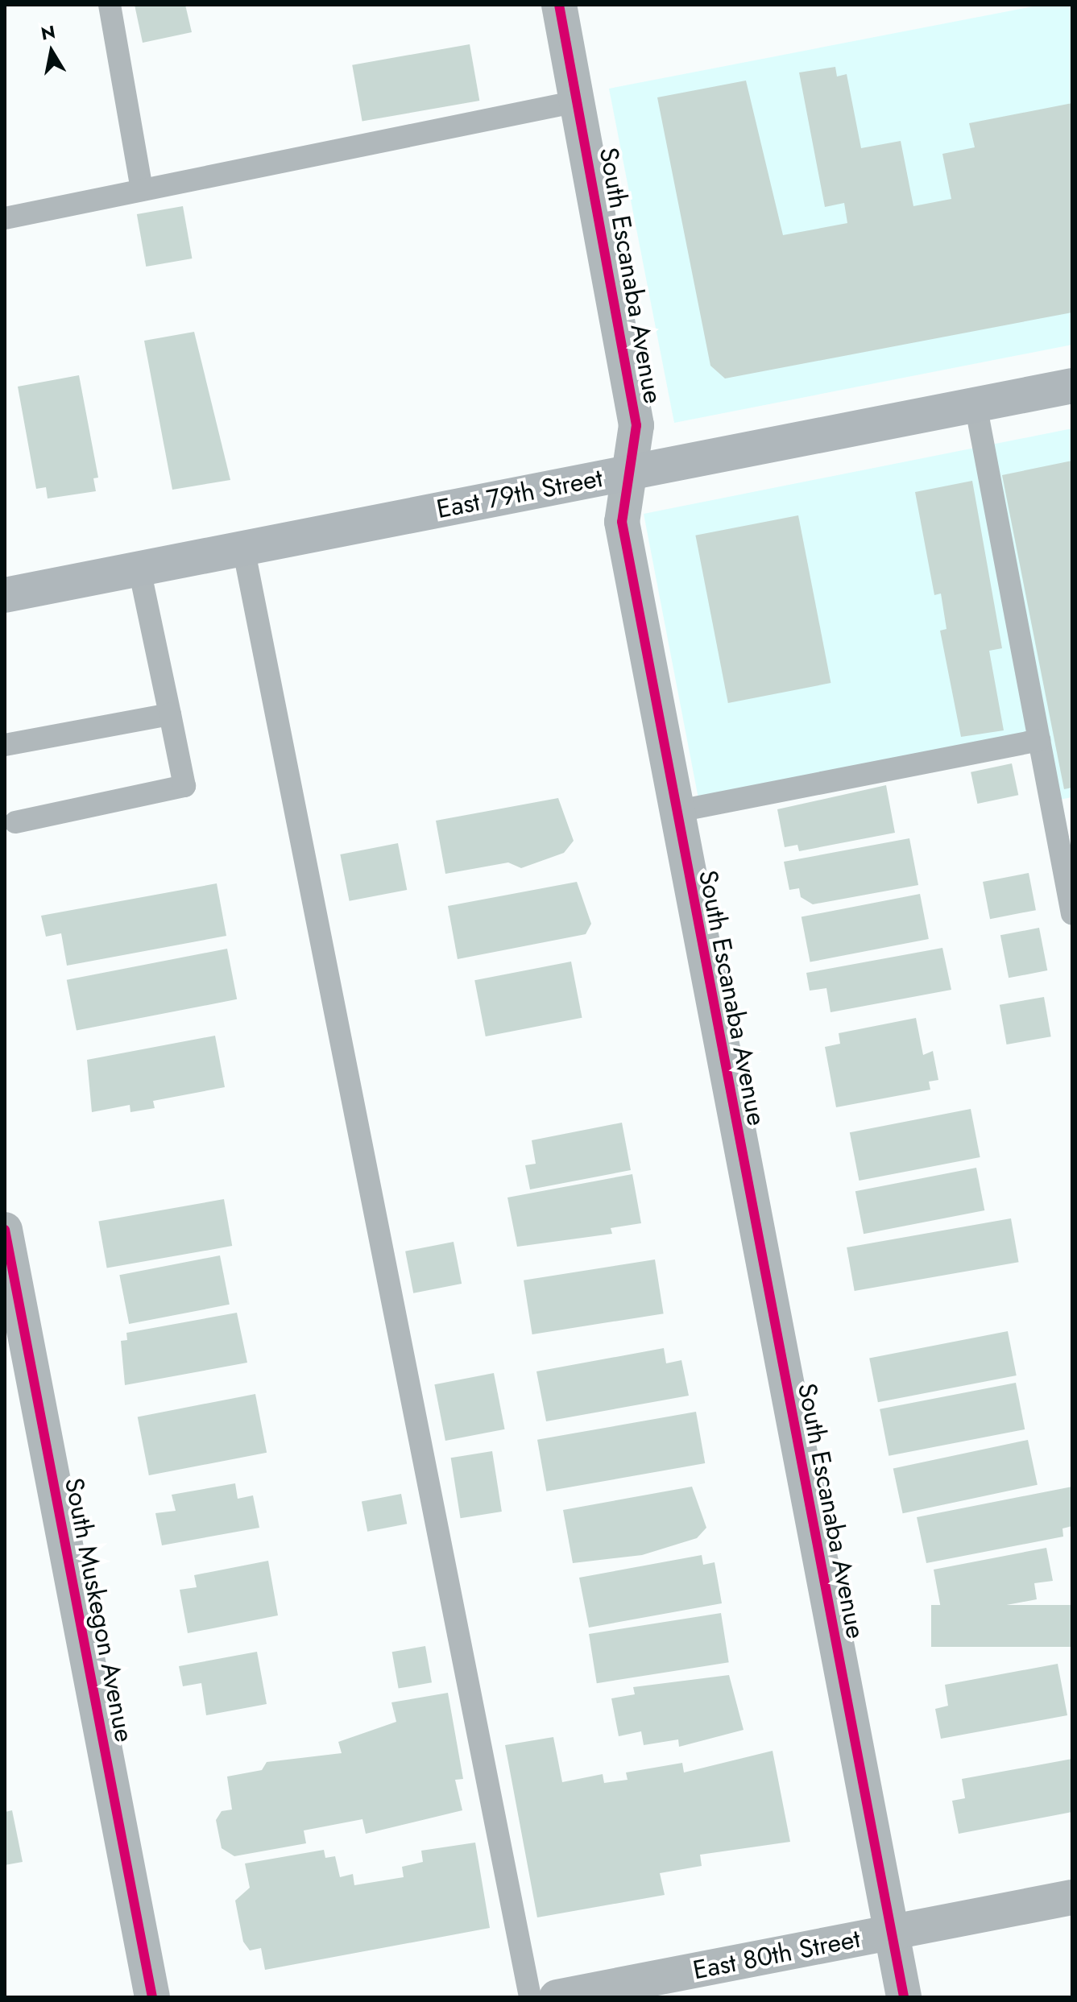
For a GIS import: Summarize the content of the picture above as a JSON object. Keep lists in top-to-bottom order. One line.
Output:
{"streets":{"main road":["East 79th Street"],"street":["South Escanaba Avenue","South Muskegon Avenue","East 80th Street"]},"crossings":[["South Escanaba Avenue","East 79th Street"],["South Escanaba Avenue","East 80th Street"]],"north":"top"}
